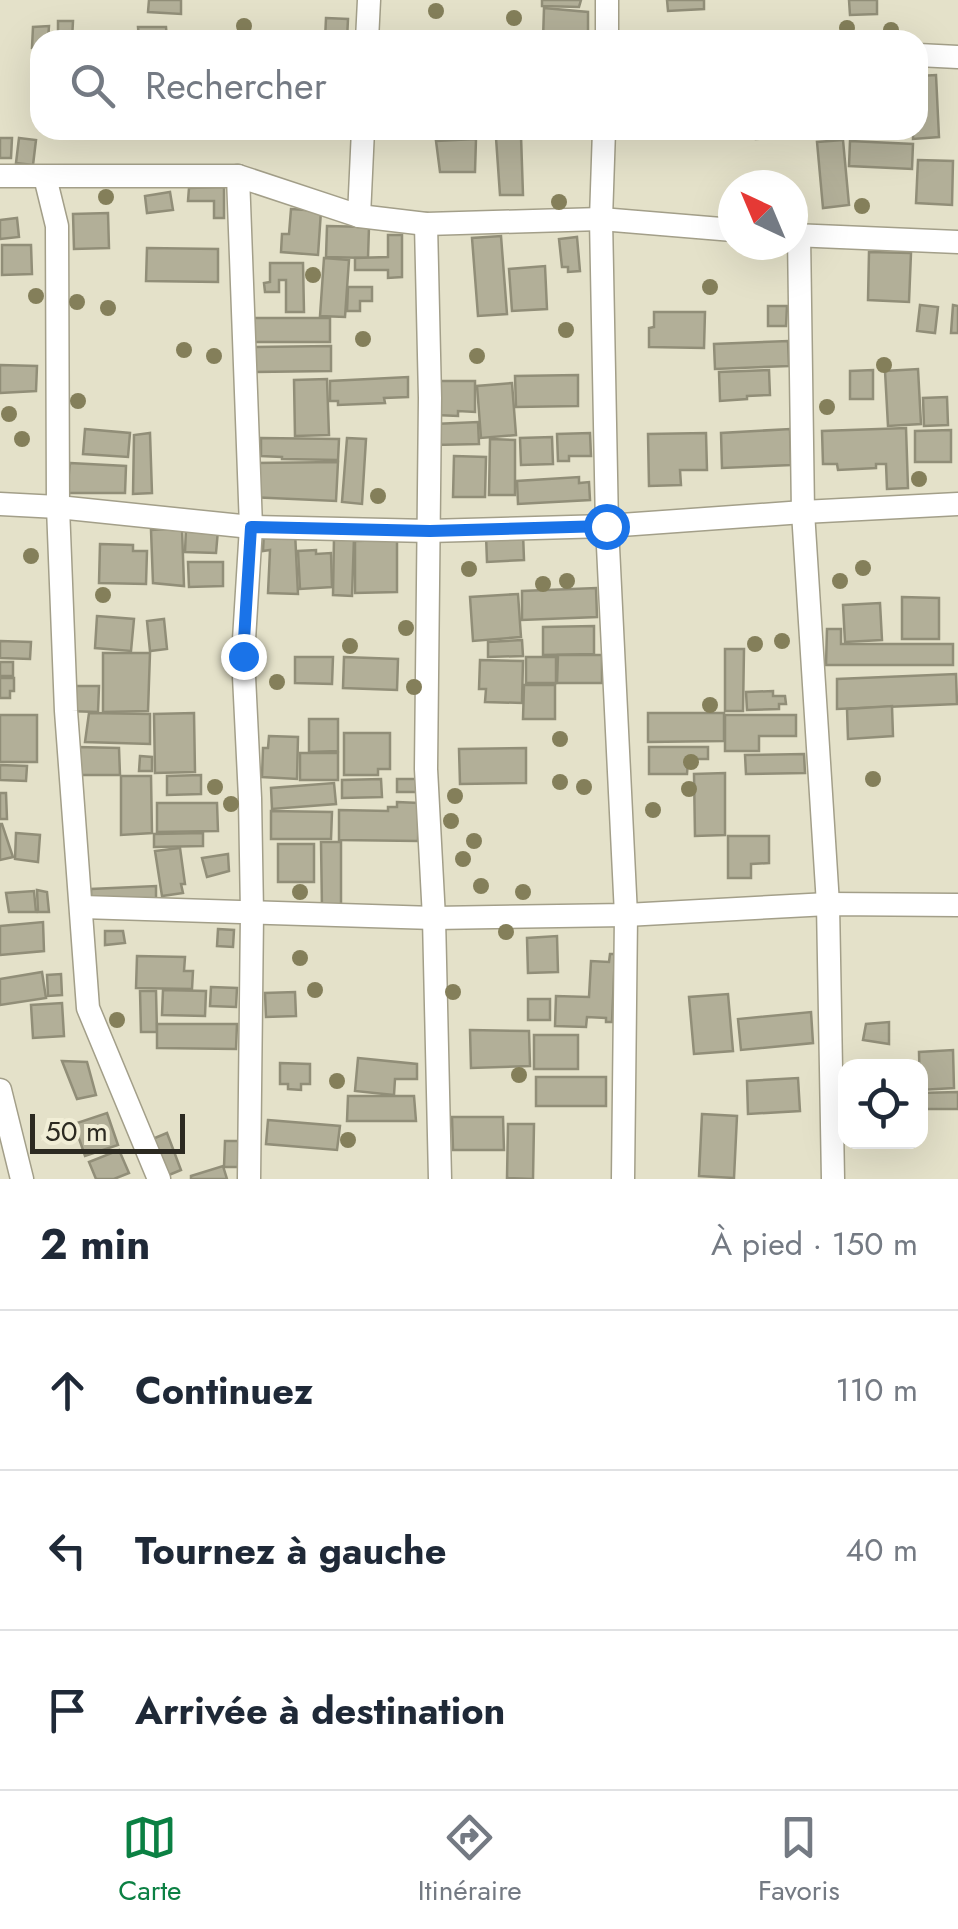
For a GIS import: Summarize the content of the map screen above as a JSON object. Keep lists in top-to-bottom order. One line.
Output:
{"scale_bar":"50 m","north":"top left","page":{"search":"Rechercher","scale":"50 m","heading":["2 min","À pied · 150 m"],"list":[["Continuez","110 m"],["Tournez à gauche","40 m"],"Arrivée à destination"],"nav":["Carte","Itinéraire","Favoris"]}}
